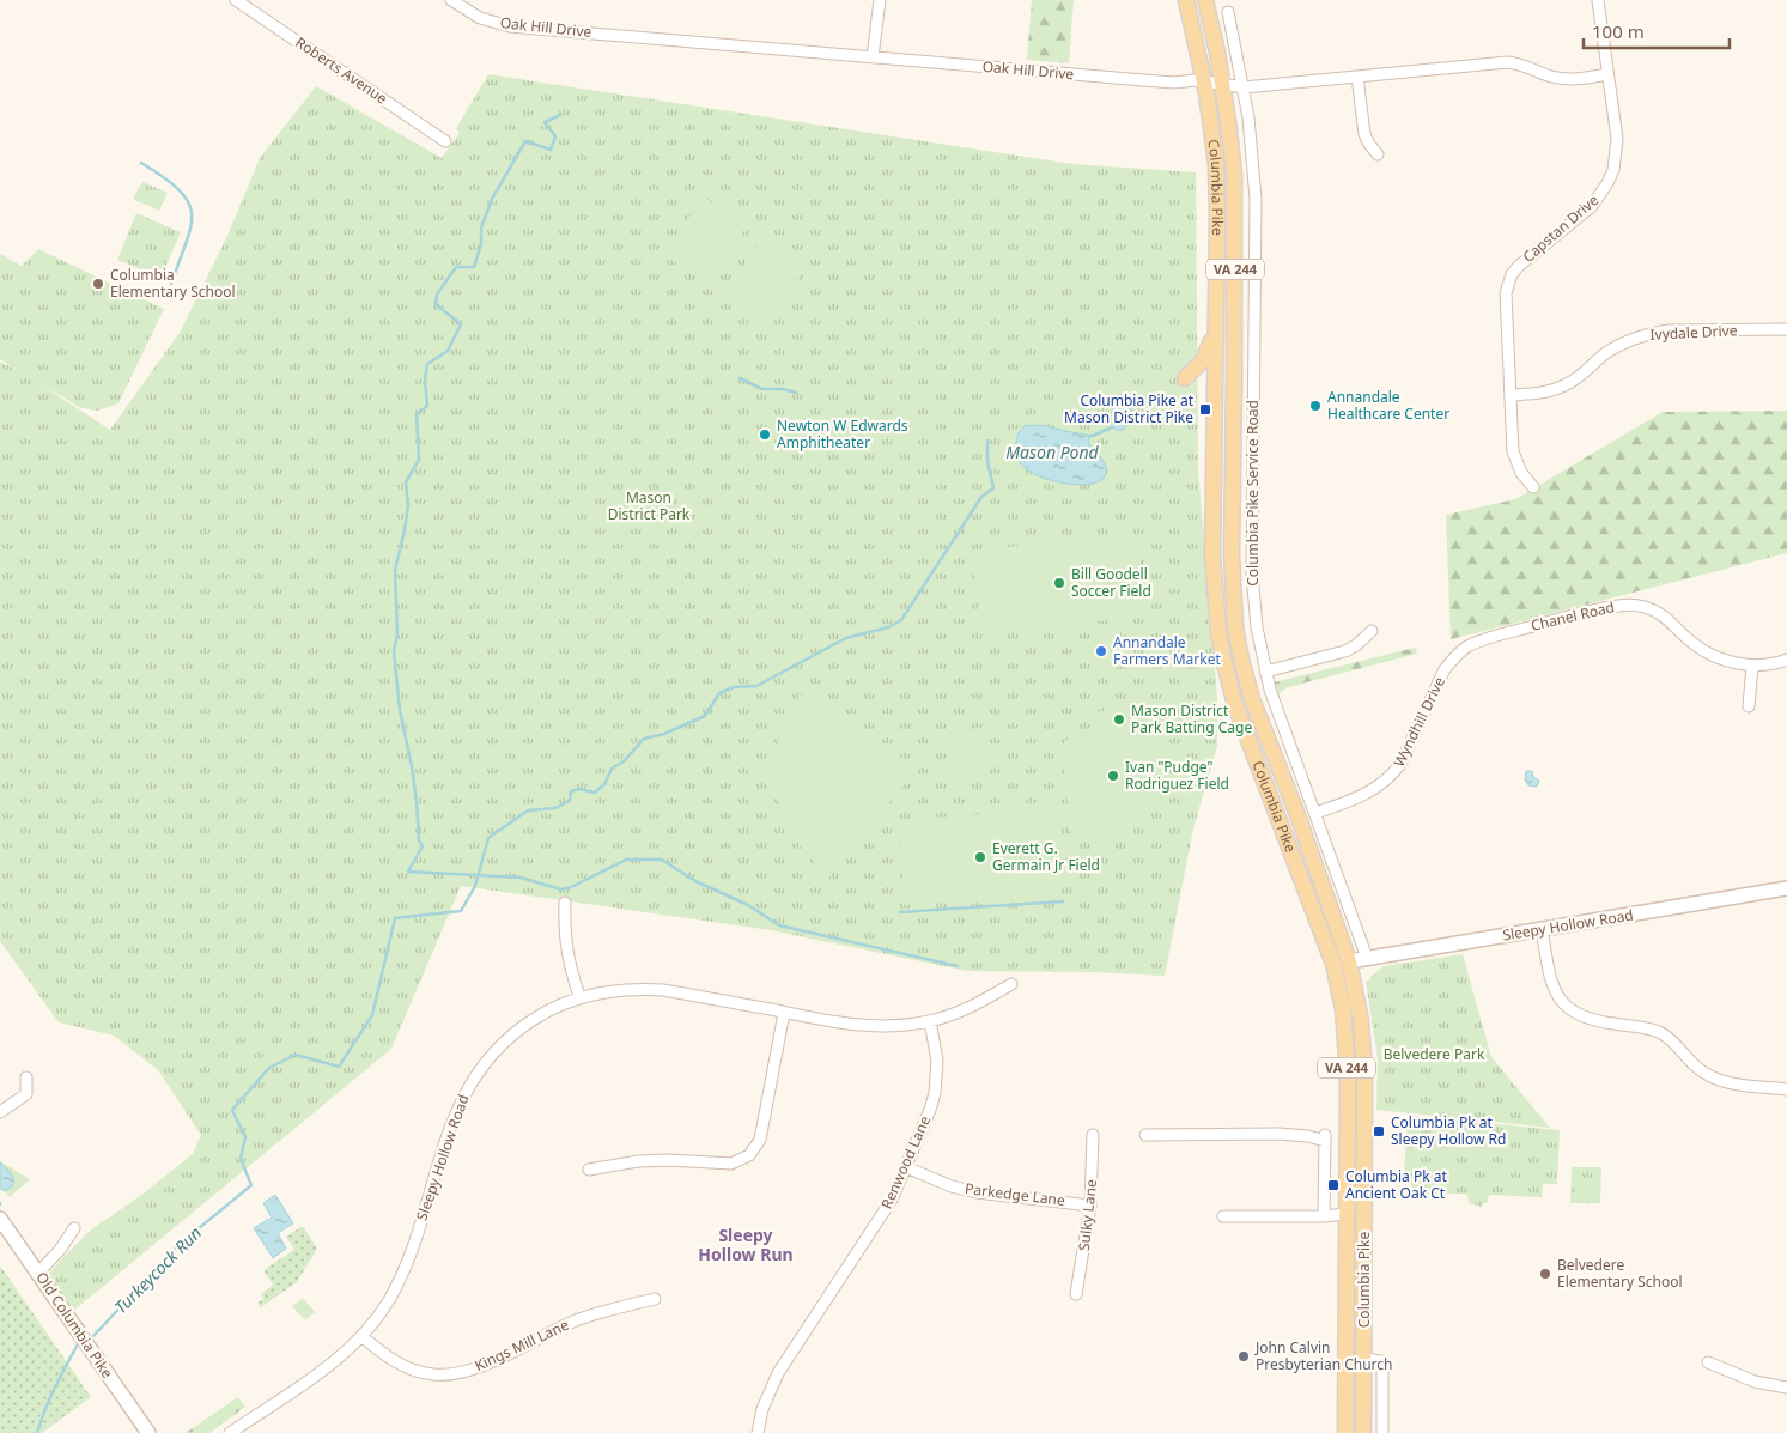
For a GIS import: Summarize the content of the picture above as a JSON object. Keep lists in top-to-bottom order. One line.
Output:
{"streets":{"main road":["Columbia Pike","VA 244","Sleepy Hollow Road","Old Columbia Pike"],"street":["Oak Hill Drive","Roberts Avenue","Capstan Drive","Ivydale Drive","Columbia Pike Service Road","Chanel Road","Wyndhill Drive","Renwood Lane","Parkedge Lane","Sulky Lane","Kings Mill Lane"]},"crossings":[["Oak Hill Drive","Columbia Pike"],["Oak Hill Drive","Capstan Drive"],["Oak Hill Drive","Columbia Pike Service Road"],["Columbia Pike","Sleepy Hollow Road"],["Capstan Drive","Ivydale Drive"],["Columbia Pike Service Road","Wyndhill Drive"],["Columbia Pike Service Road","Sleepy Hollow Road"],["Chanel Road","Wyndhill Drive"],["Sleepy Hollow Road","Renwood Lane"],["Sleepy Hollow Road","Kings Mill Lane"],["Renwood Lane","Parkedge Lane"],["Parkedge Lane","Sulky Lane"]],"districts":["Sleepy Hollow Run"],"water":["Mason Pond","Turkeycock Run"],"parks":["Mason District Park","Belvedere Park"],"places":{"other":["Columbia Elementary School","Annandale Healthcare Center","Newton W Edwards Amphitheater","Bill Goodell Soccer Field","Annandale Farmers Market","Mason District Park Batting Cage","Ivan \"Pudge\" Rodriguez Field","Everett G. Germain Jr Field","Belvedere Elementary School","John Calvin Presbyterian Church"],"transit":["Columbia Pike at Mason District Pike","Columbia Pk at Sleepy Hollow Rd","Columbia Pk at Ancient Oak Ct"]},"scale_bar":"100 m"}
